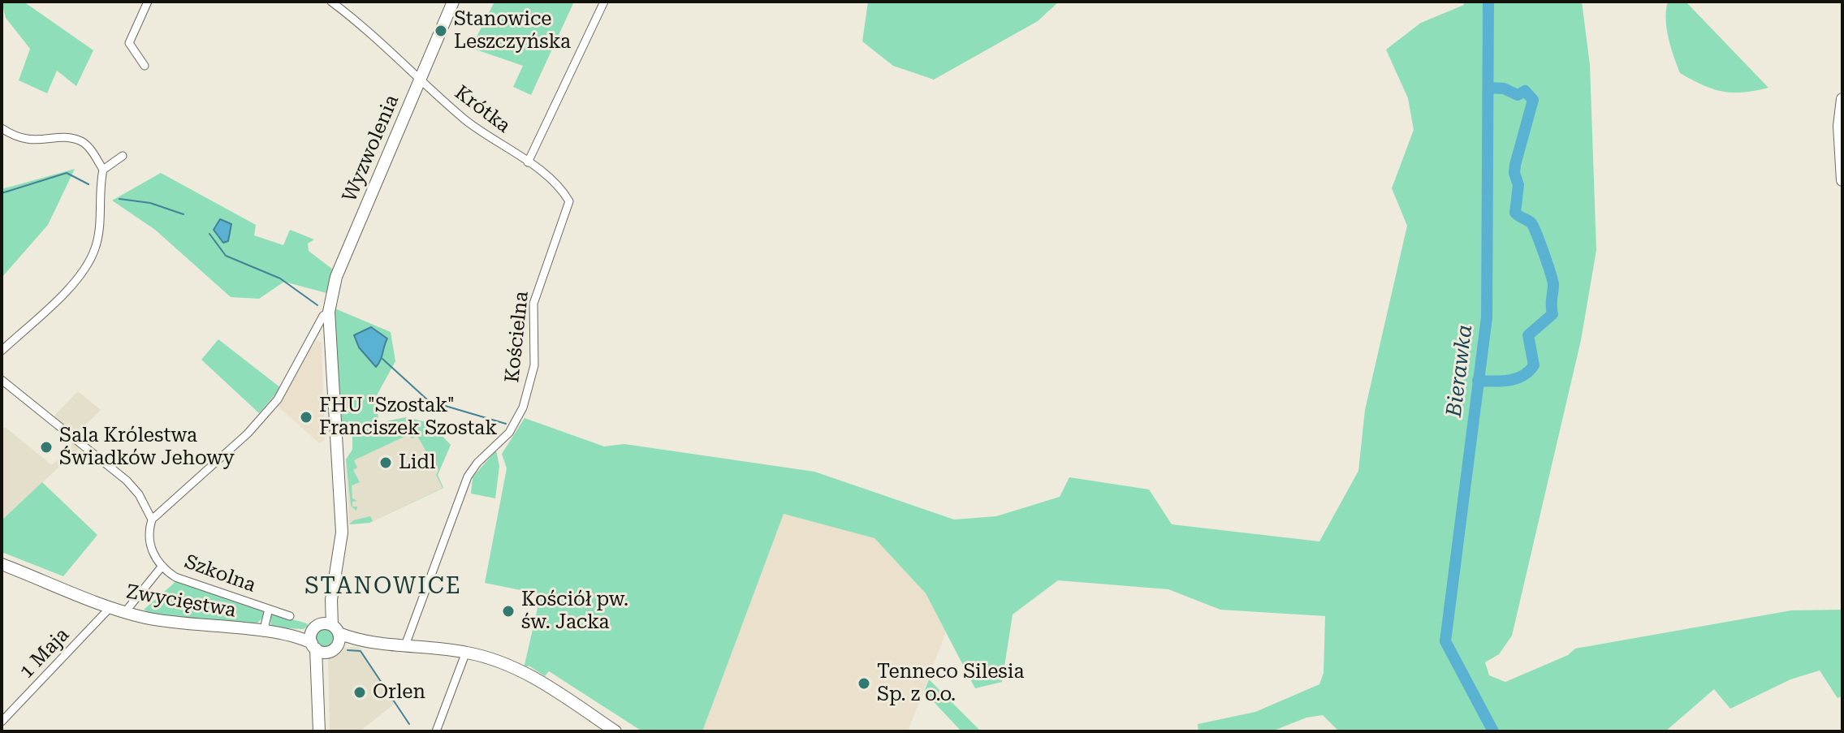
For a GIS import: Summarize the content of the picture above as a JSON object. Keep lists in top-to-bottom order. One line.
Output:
{"streets":{"main road":["Wyzwolenia","Zwycięstwa"],"street":["Krótka","Kościelna","Szkolna","1 Maja"]},"crossings":[["Krótka","Wyzwolenia"],["Krótka","Kościelna"],["Wyzwolenia","Zwycięstwa"],["Kościelna","Zwycięstwa"],["Szkolna","Zwycięstwa"],["Zwycięstwa","1 Maja"]],"districts":["STANOWICE"],"water":["Bierawka"],"places":["Stanowice Leszczyńska","FHU \"Szostak\" Franciszek Szostak","Sala Królestwa Świadków Jehowy","Lidl","Kościół pw. św. Jacka","Tenneco Silesia Sp. z o.o.","Orlen"]}
